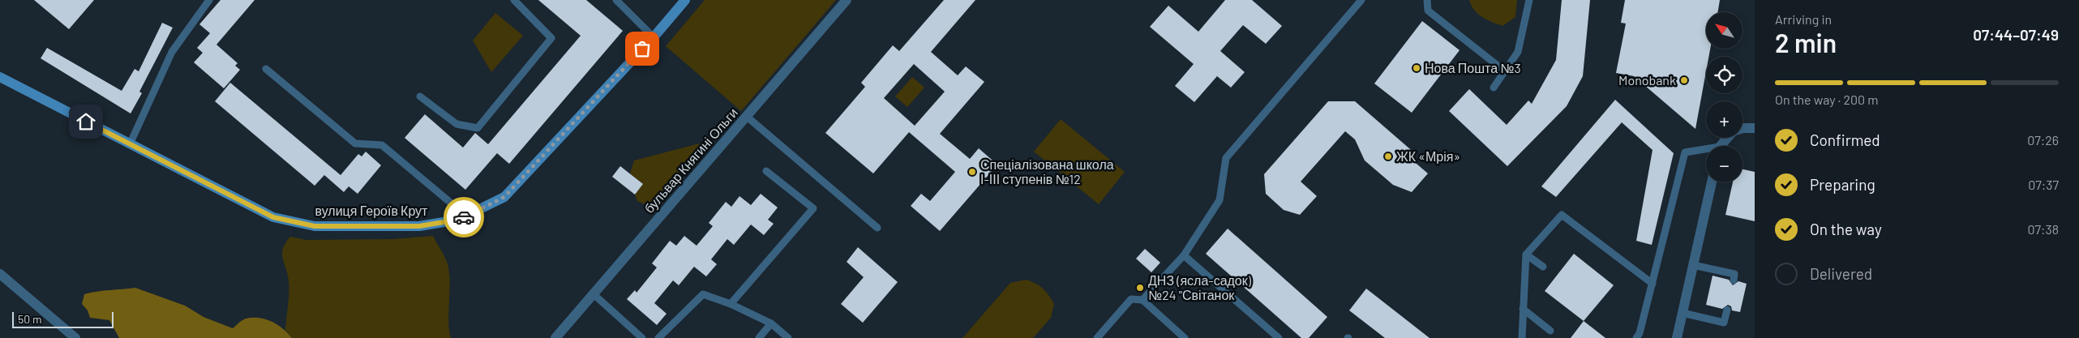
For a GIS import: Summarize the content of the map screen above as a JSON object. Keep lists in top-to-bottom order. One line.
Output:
{"streets":{"street":["бульвар Княгині Ольги","вулиця Героїв Крут"]},"places":["Нова Пошта №3","Monobank","ЖК «Мрія»","Спеціалізована школа І-ІІІ ступенів №12","ДНЗ (ясла-садок) №24 \"Світанок"],"scale_bar":"50 m","north":"top left","page":{"heading":["2 min","Arriving in","07:44–07:49"],"map_buttons":["+","−"],"bar":"On the way · 200 m","list":[["Confirmed","07:26"],["Preparing","07:37"],["On the way","07:38"],"Delivered"],"scale":"50 m"}}
